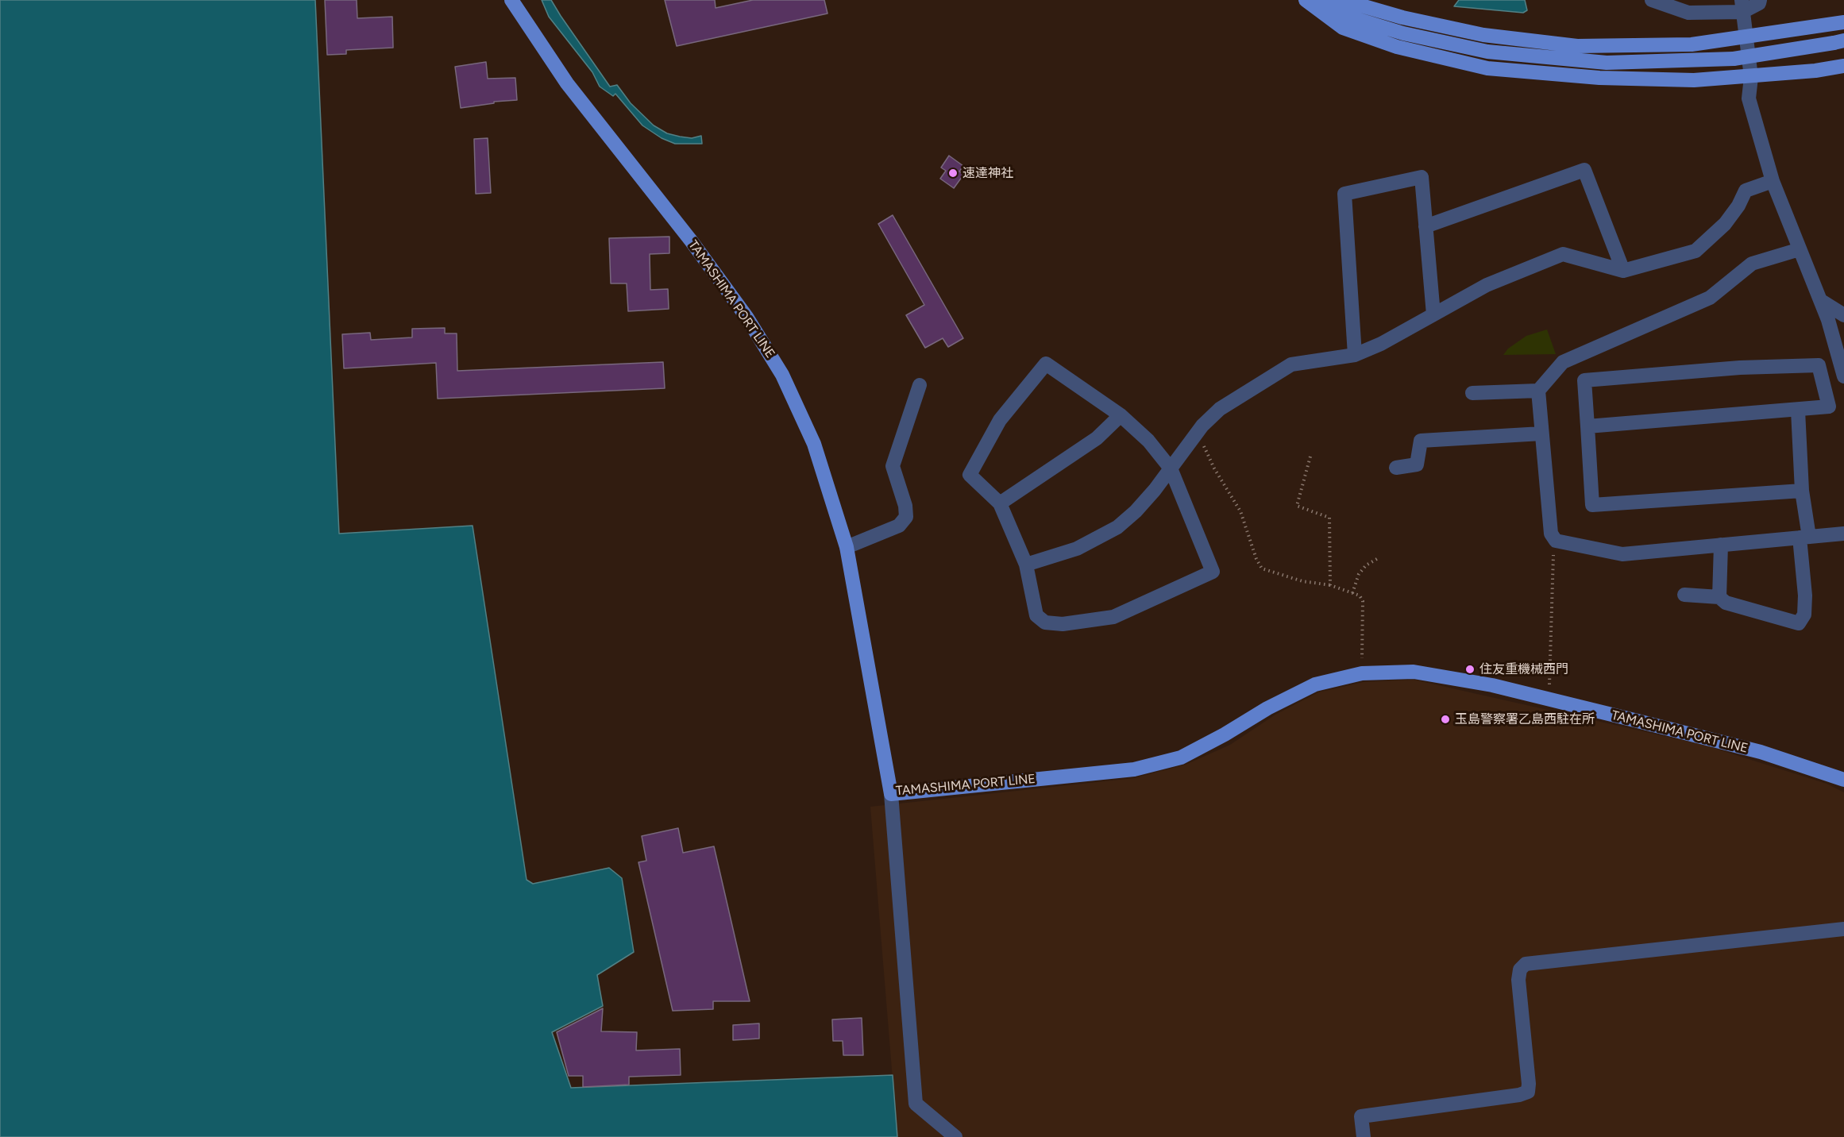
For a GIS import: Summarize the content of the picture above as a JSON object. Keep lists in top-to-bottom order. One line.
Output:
{"streets":{"main road":["TAMASHIMA PORT LINE"]},"places":["速達神社","住友重機械西門","玉島警察署乙島西駐在所"]}
